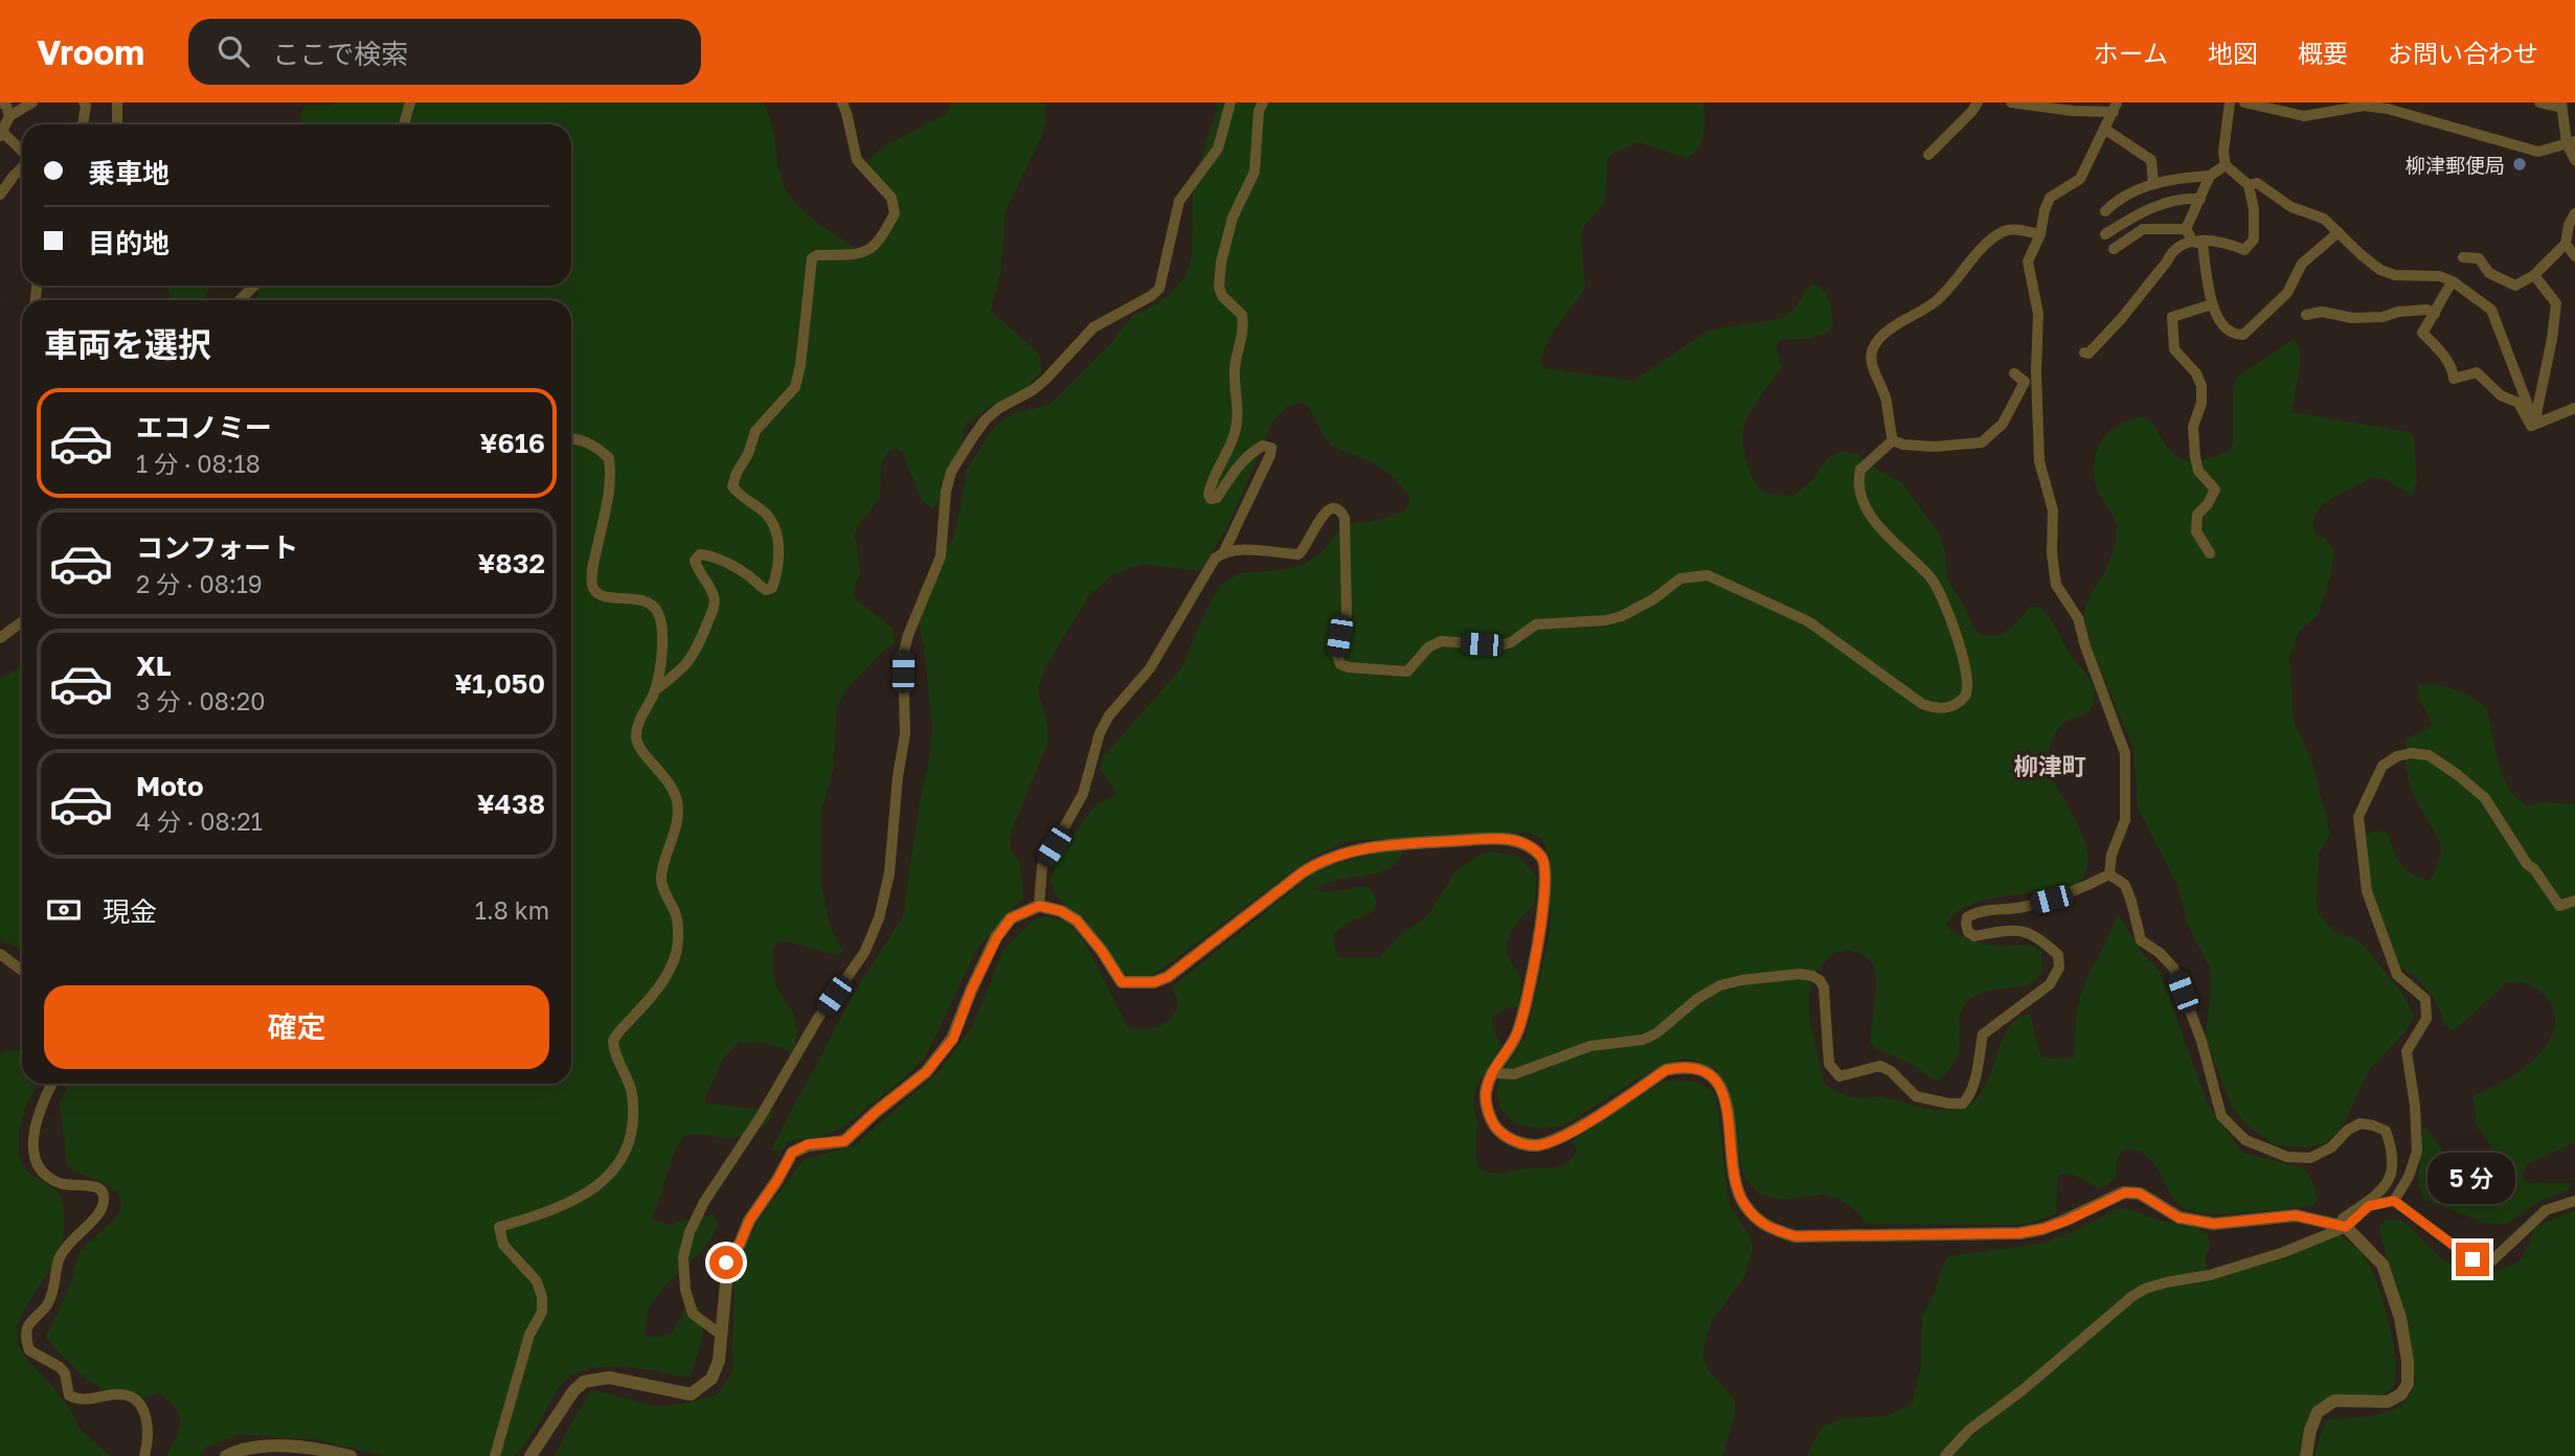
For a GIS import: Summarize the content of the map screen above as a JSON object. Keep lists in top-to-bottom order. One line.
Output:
{"districts":["柳津町"],"places":["柳津郵便局"],"page":{"header":"Vroom","search":"ここで検索","nav":["ホーム","地図","概要","お問い合わせ"],"banner":["乗車地","目的地"],"heading":"車両を選択","list":[{"name":"エコノミー","note":"1 分 · 08:18","value":"¥616"},{"name":"コンフォート","note":"2 分 · 08:19","value":"¥832"},{"name":"XL","note":"3 分 · 08:20","value":"¥1,050"},{"name":"Moto","note":"4 分 · 08:21","value":"¥438"}],"pay":["現金","1.8 km"],"buttons":"確定","bubble":"5 分"}}
